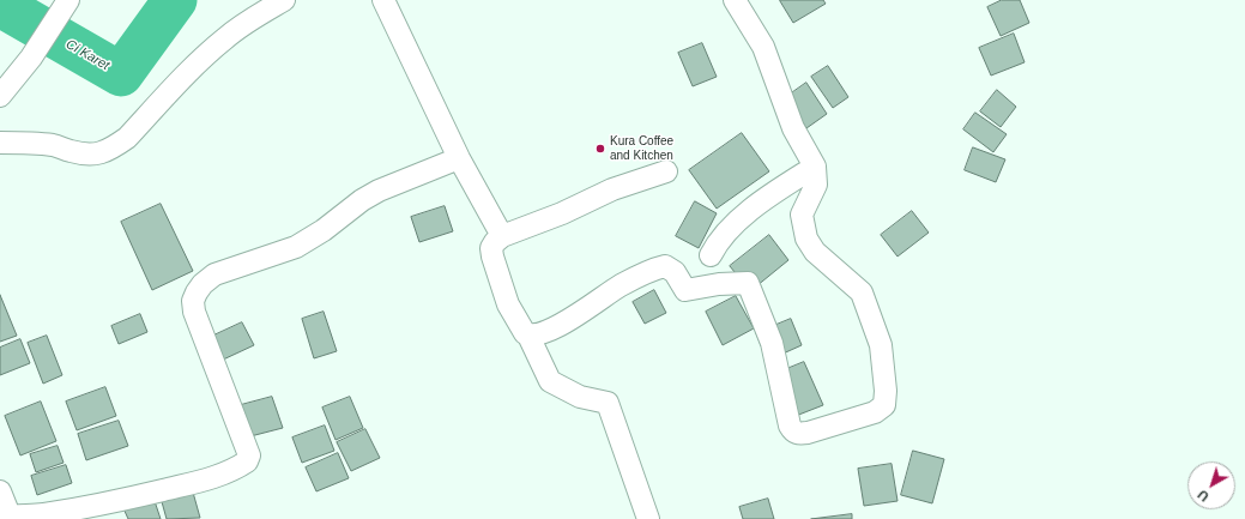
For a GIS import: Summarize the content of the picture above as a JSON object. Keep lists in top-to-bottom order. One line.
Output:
{"water":["Ci Karet"],"places":["Kura Coffee and Kitchen"],"north":"bottom left"}
